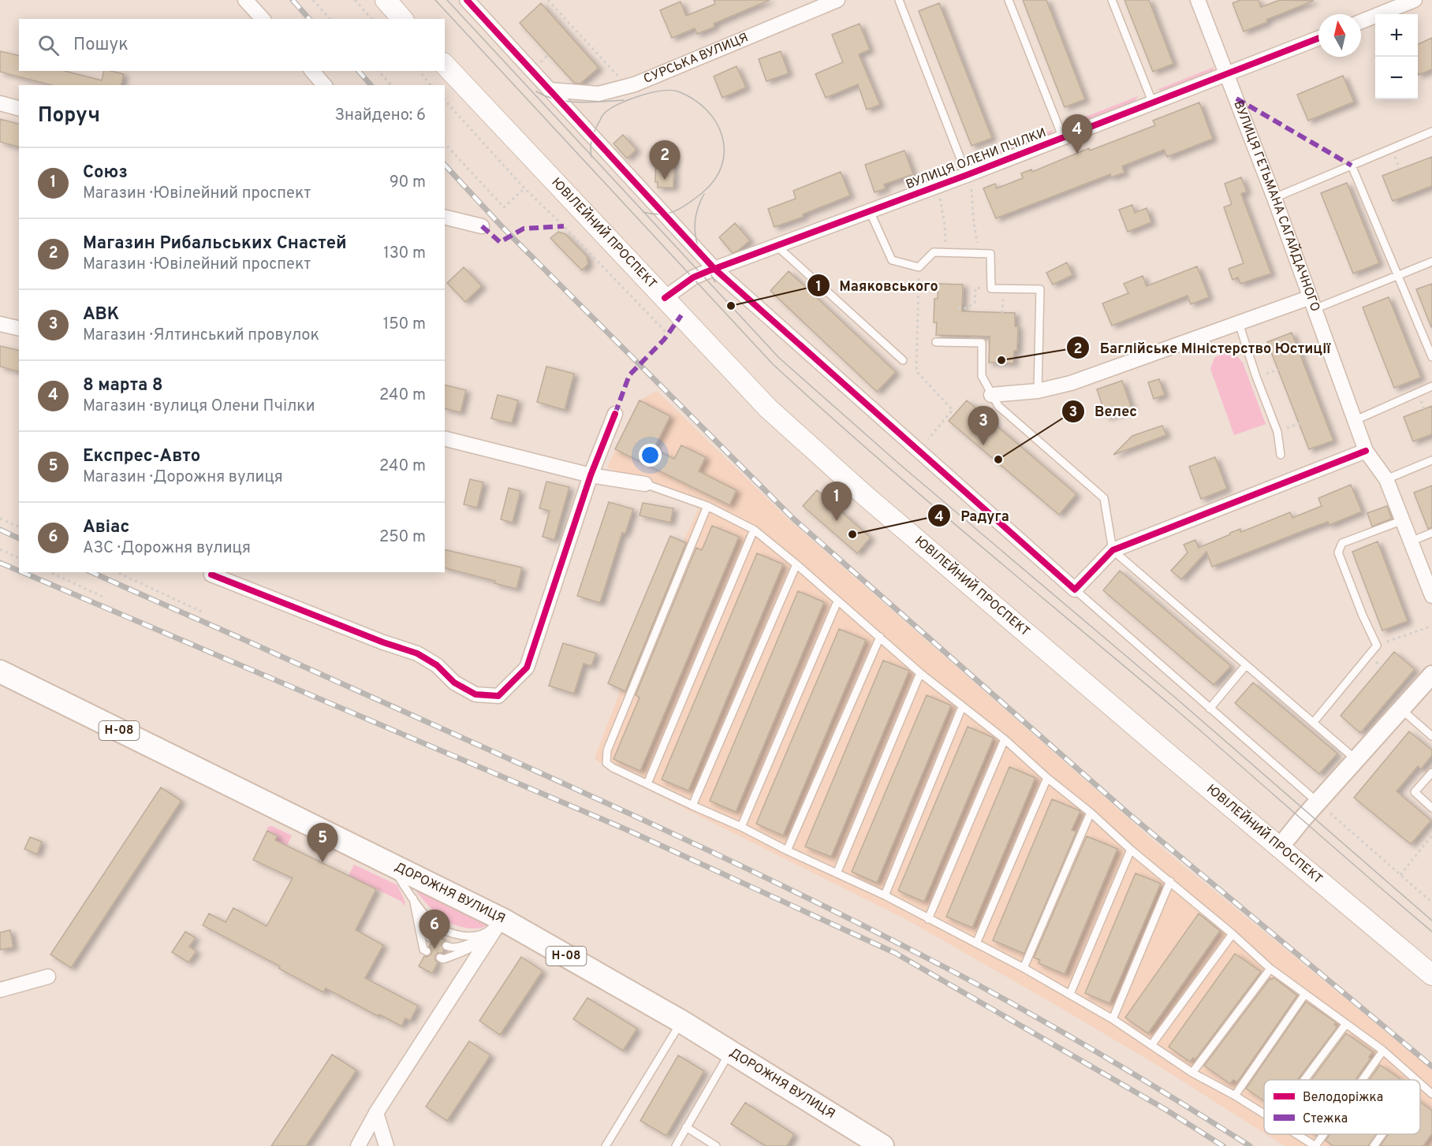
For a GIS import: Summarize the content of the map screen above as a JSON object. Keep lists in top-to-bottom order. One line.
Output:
{"streets":{"main road":["ЮВІЛЕЙНИЙ ПРОСПЕКТ","Н-08","ДОРОЖНЯ ВУЛИЦЯ"],"street":["СУРСЬКА ВУЛИЦЯ","ВУЛИЦЯ ОЛЕНИ ПЧІЛКИ","ВУЛИЦЯ ГЕТЬМАНА САГАЙДАЧНОГО"]},"crossings":[["ВУЛИЦЯ ОЛЕНИ ПЧІЛКИ","ВУЛИЦЯ ГЕТЬМАНА САГАЙДАЧНОГО"],["ВУЛИЦЯ ОЛЕНИ ПЧІЛКИ","ЮВІЛЕЙНИЙ ПРОСПЕКТ"]],"places":["Маяковського","Баглійське Міністерство Юстиції","Велес","Радуга"],"legend":["Велодоріжка","Стежка"],"north":"top","page":{"map_buttons":["+","−"],"search":"Пошук","heading":["Поруч","Знайдено: 6"],"pins":["4","2","3","1","5","6"],"list":[{"mark":"1","name":"Союз","note":"Магазин · Ювілейний проспект","value":"90 m"},{"mark":"2","name":"Магазин Рибальських Снастей","note":"Магазин · Ювілейний проспект","value":"130 m"},{"mark":"3","name":"АВК","note":"Магазин · Ялтинський провулок","value":"150 m"},{"mark":"4","name":"8 марта 8","note":"Магазин · вулиця Олени Пчілки","value":"240 m"},{"mark":"5","name":"Експрес-Авто","note":"Магазин · Дорожня вулиця","value":"240 m"},{"mark":"6","name":"Авіас","note":"АЗС · Дорожня вулиця","value":"250 m"}]}}
